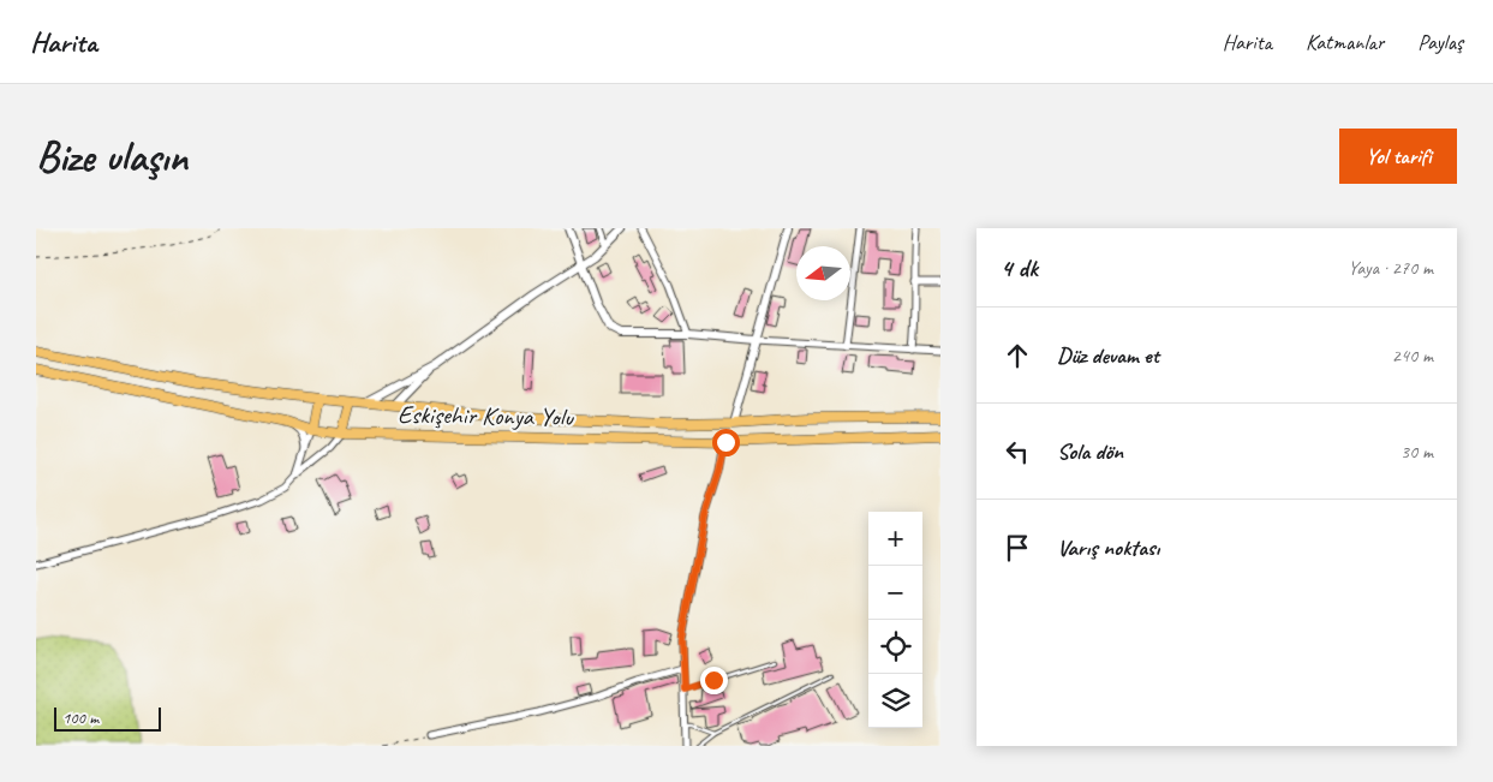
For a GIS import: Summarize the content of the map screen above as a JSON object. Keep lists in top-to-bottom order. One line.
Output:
{"streets":{"highway":["Eskişehir Konya Yolu"]},"scale_bar":"100 m","north":"left","page":{"header":"Harita","nav":["Harita","Katmanlar","Paylaş"],"buttons":"Yol tarifi","title":"Bize ulaşın","heading":["4 dk","Yaya · 270 m"],"list":[["Düz devam et","240 m"],["Sola dön","30 m"],"Varış noktası"],"map_buttons":["+","−"],"scale":"100 m"}}
